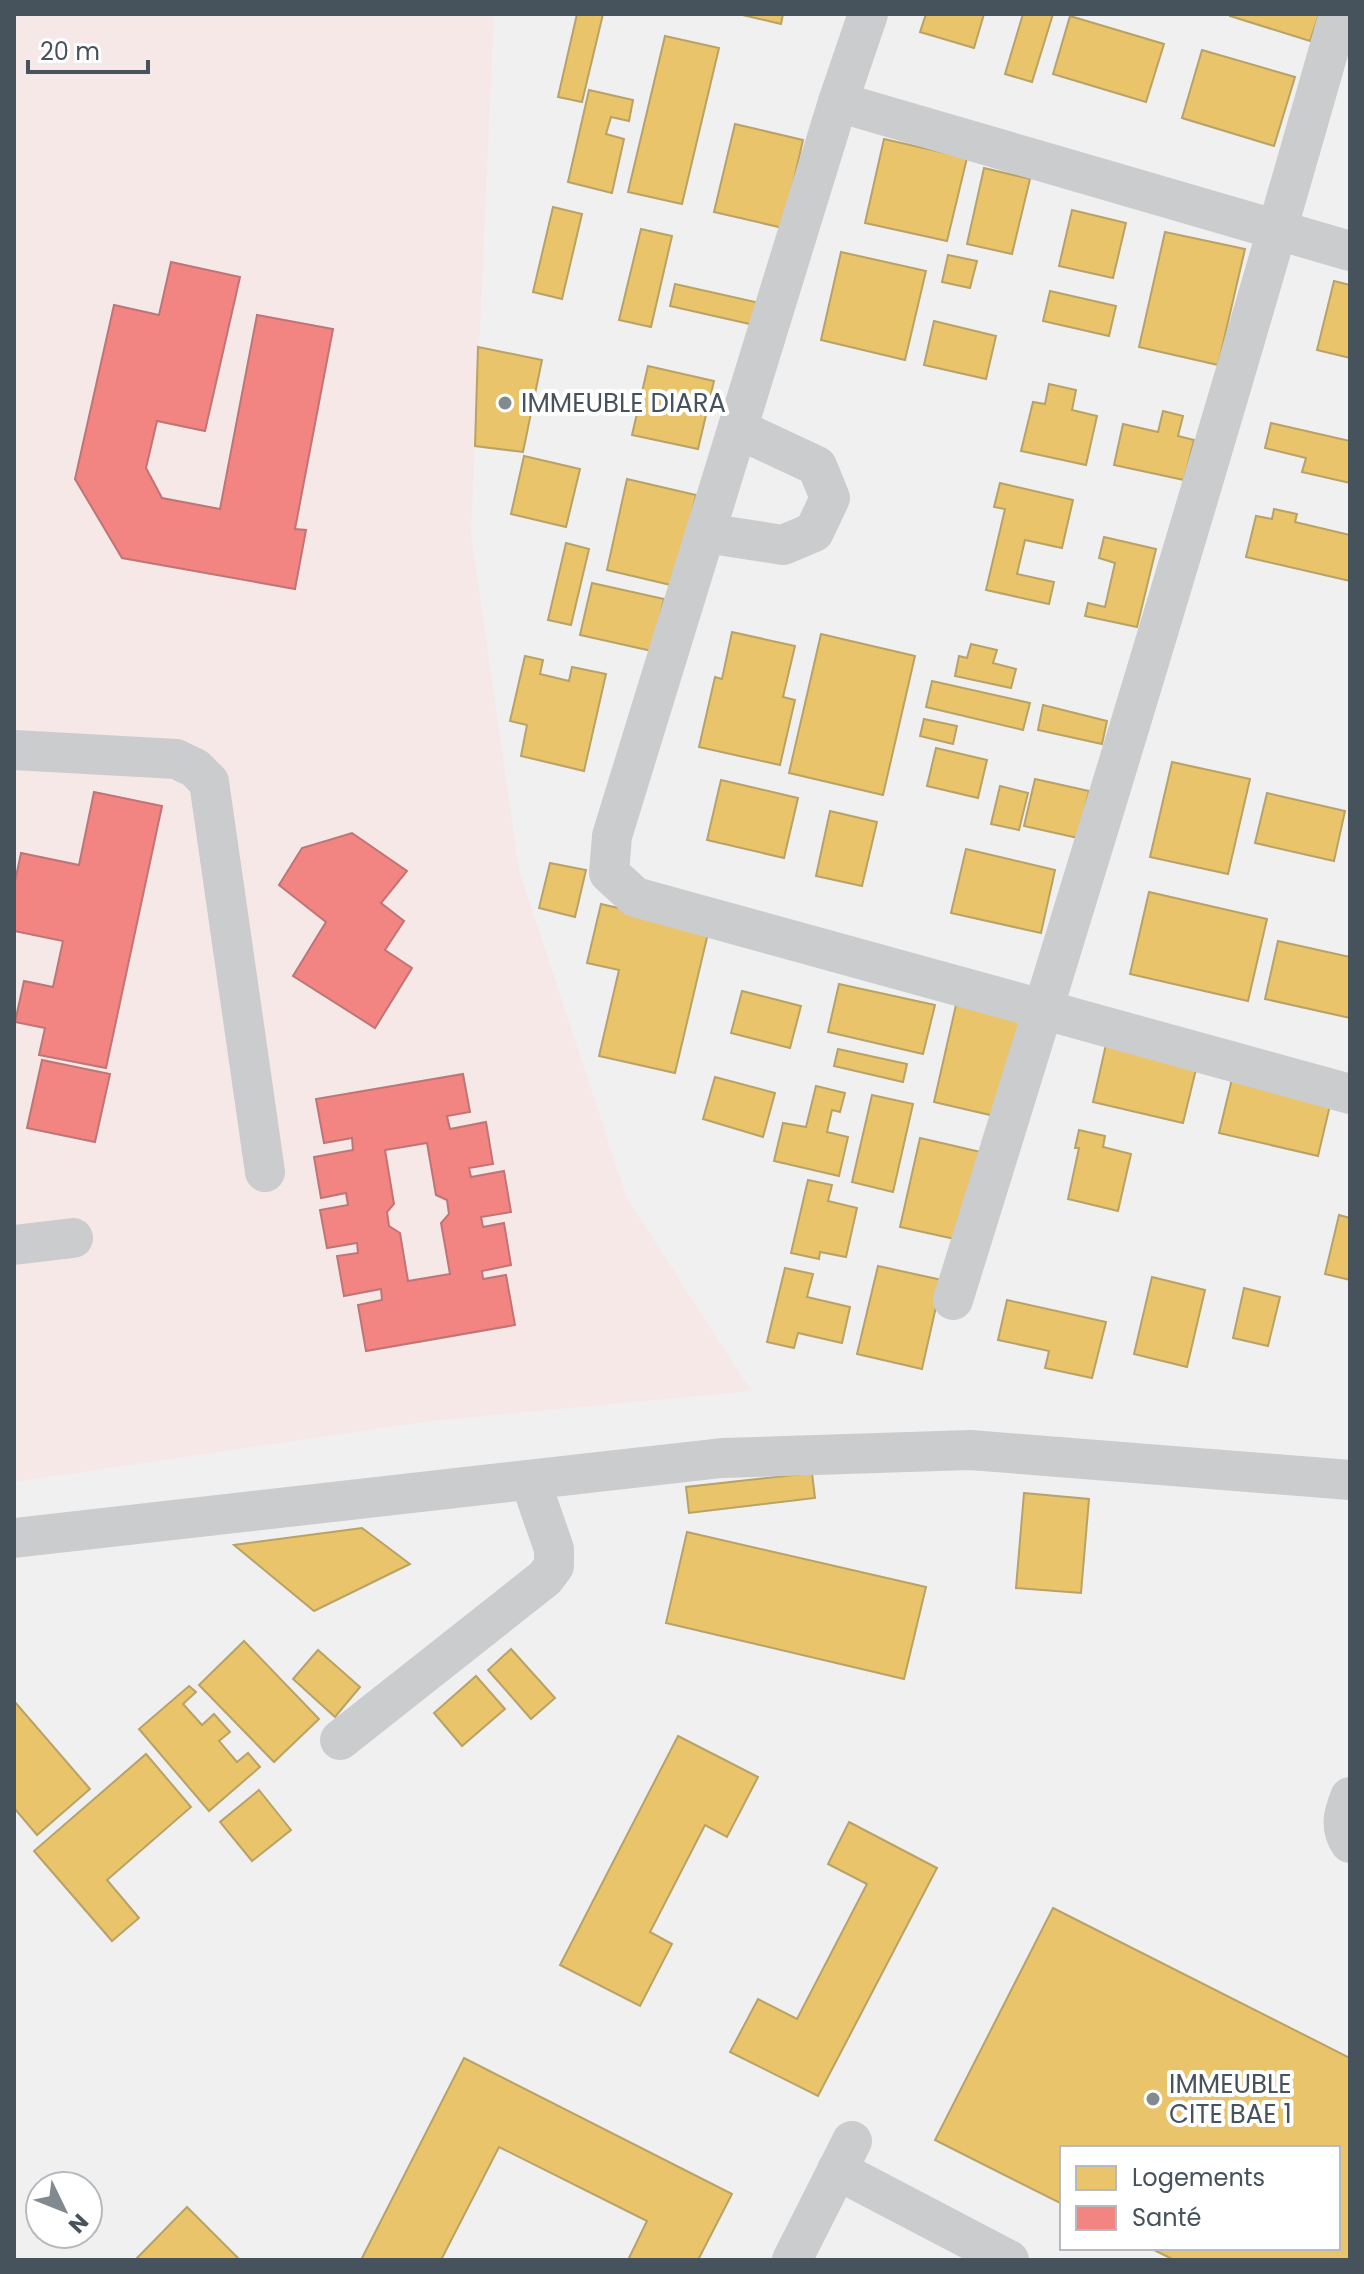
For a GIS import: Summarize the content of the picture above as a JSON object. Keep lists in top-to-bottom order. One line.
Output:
{"places":["IMMEUBLE DIARA","IMMEUBLE CITE BAE 1"],"legend":["Logements","Santé"],"scale_bar":"20 m","north":"bottom right"}
